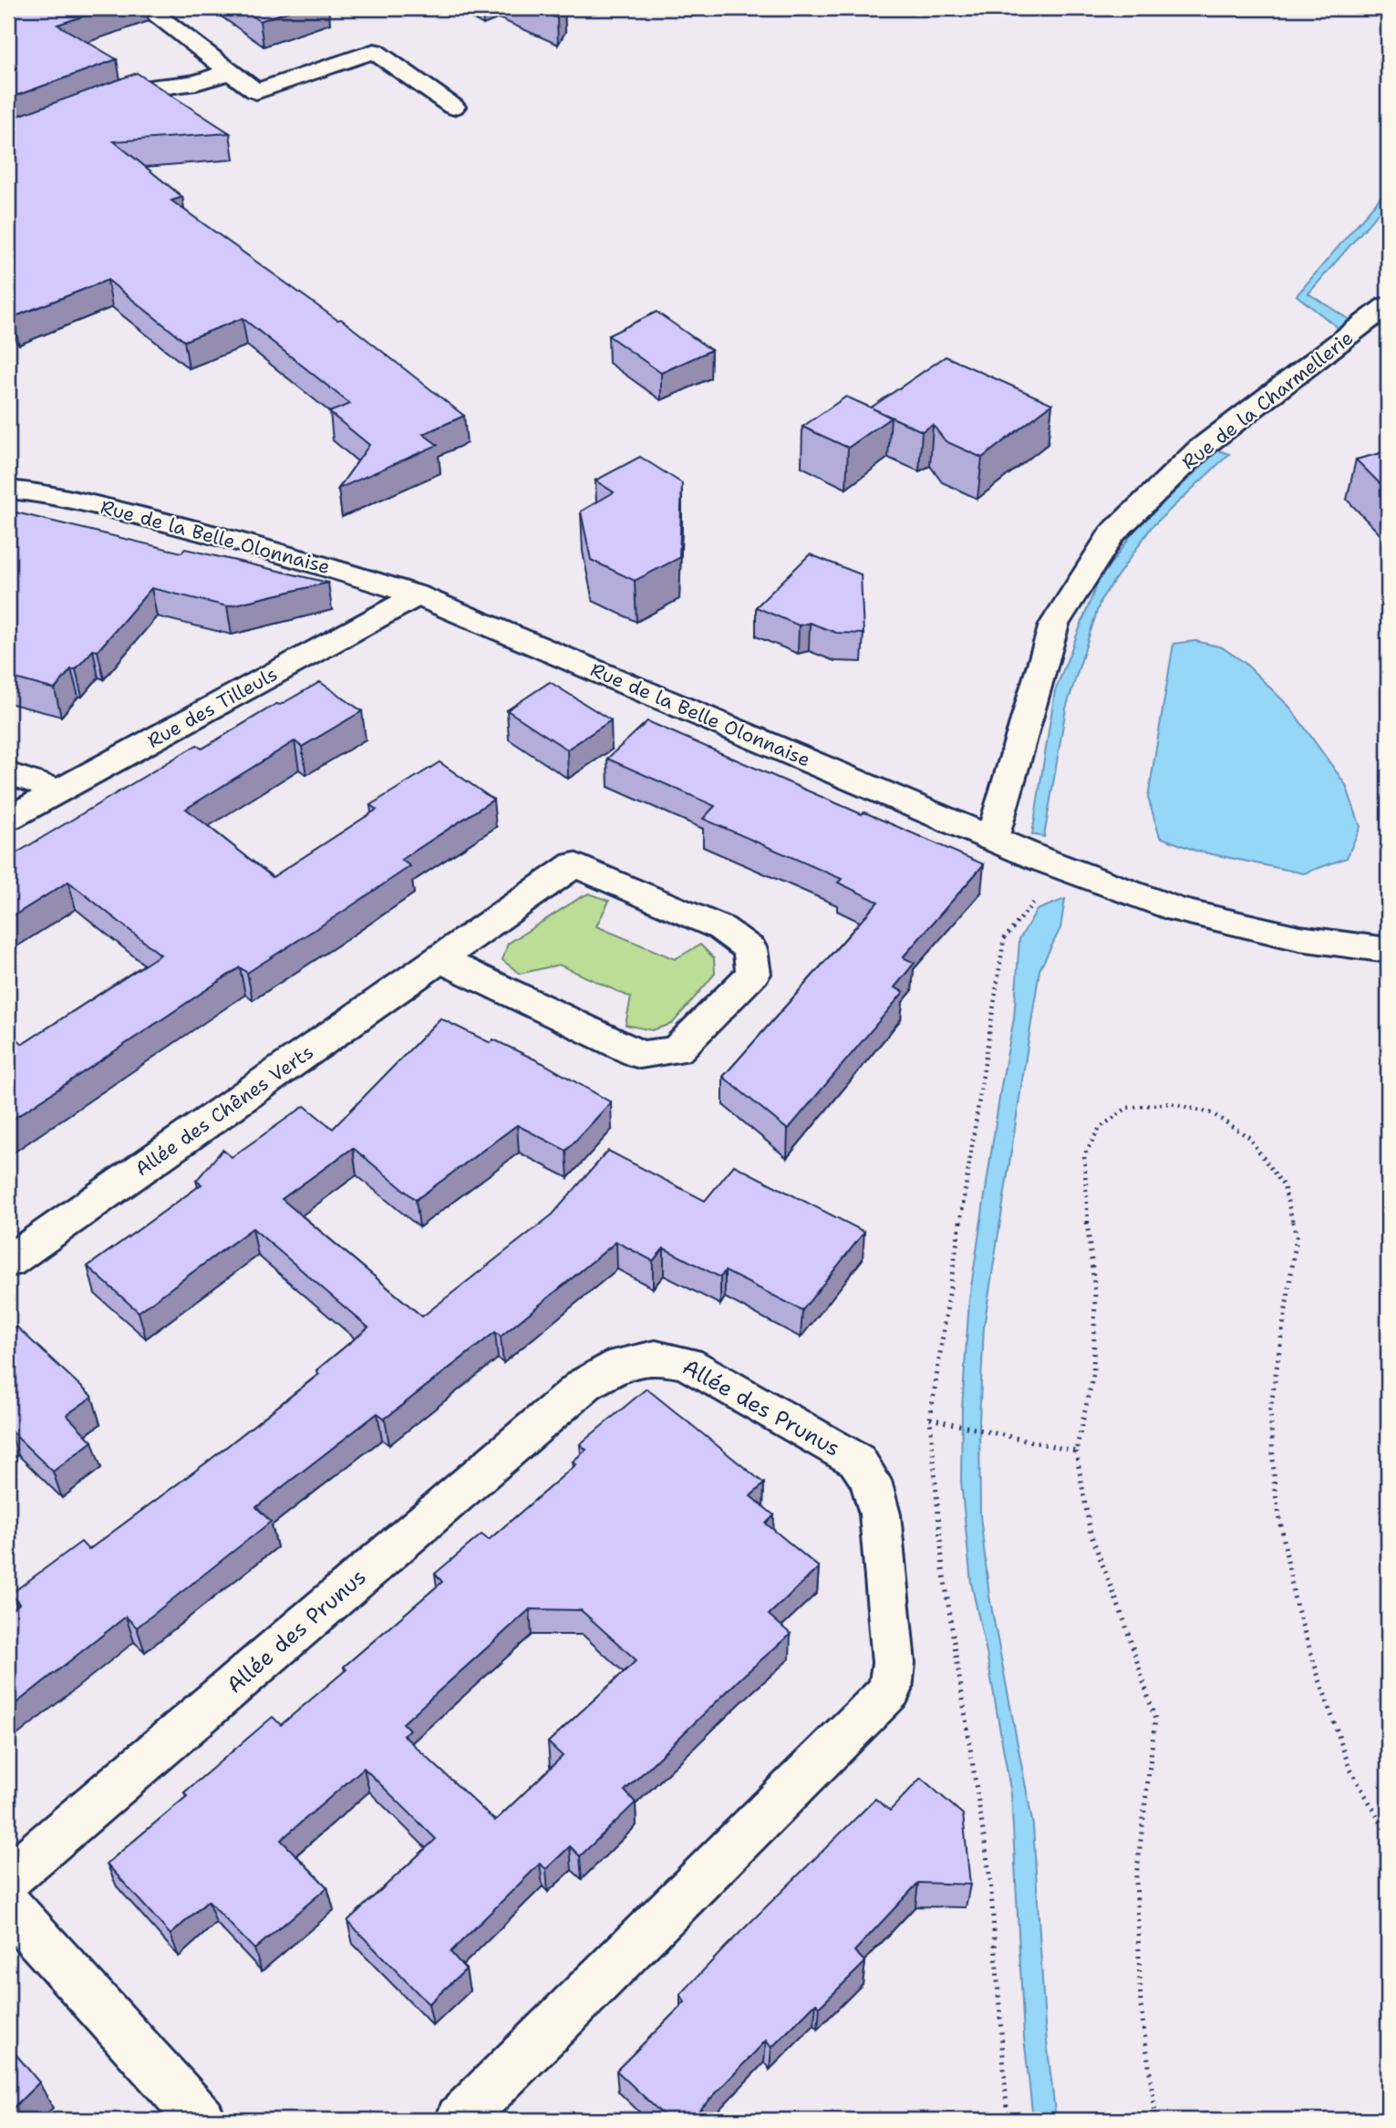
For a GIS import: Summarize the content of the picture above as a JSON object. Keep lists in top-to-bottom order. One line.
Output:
{"streets":{"street":["Rue de la Charmellerie","Rue de la Belle Olonnaise","Rue des Tilleuls","Allée des Chênes Verts","Allée des Prunus"]},"crossings":[["Rue de la Charmellerie","Rue de la Belle Olonnaise"],["Rue de la Belle Olonnaise","Rue des Tilleuls"]]}
